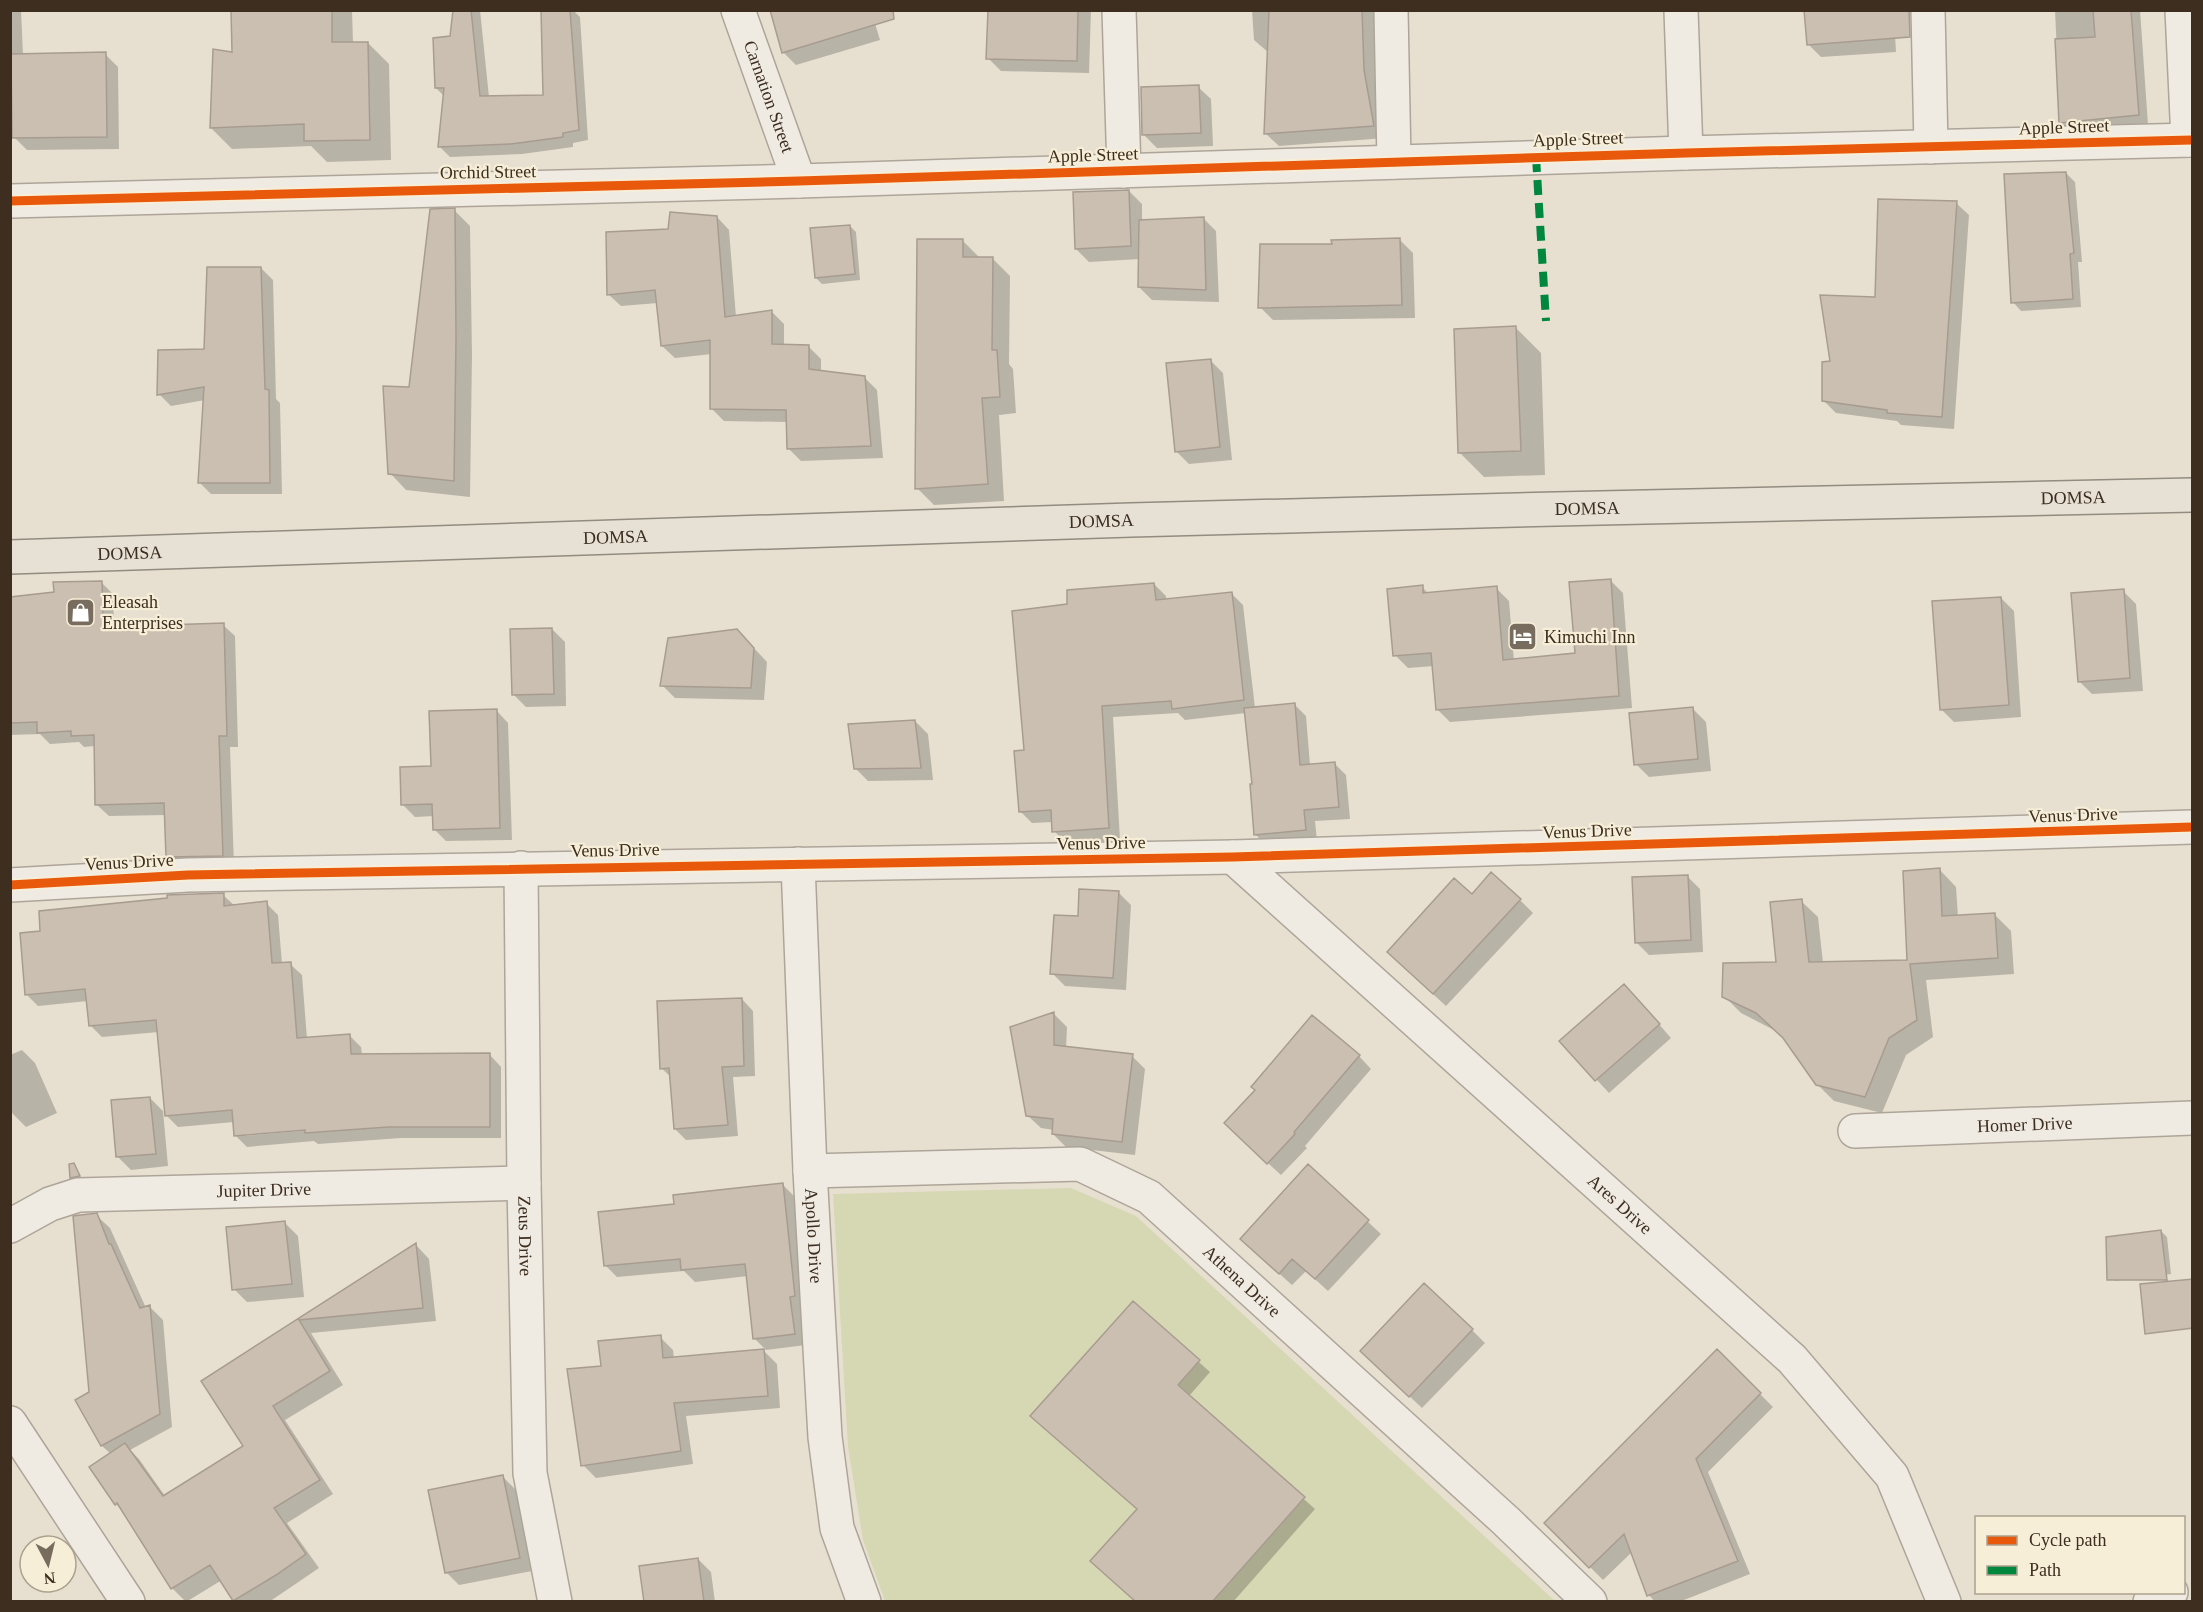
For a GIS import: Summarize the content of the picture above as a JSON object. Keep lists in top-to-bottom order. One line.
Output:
{"streets":{"main road":["DOMSA"],"street":["Carnation Street","Apple Street","Orchid Street","Venus Drive","Homer Drive","Jupiter Drive","Ares Drive","Apollo Drive","Zeus Drive","Athena Drive"]},"crossings":[["Carnation Street","Orchid Street"],["Apple Street","Orchid Street"],["Venus Drive","Ares Drive"],["Venus Drive","Apollo Drive"],["Venus Drive","Zeus Drive"],["Jupiter Drive","Zeus Drive"],["Apollo Drive","Athena Drive"]],"places":{"shop":["Eleasah Enterprises"],"hotel":["Kimuchi Inn"]},"legend":["Cycle path","Path"],"north":"bottom"}
